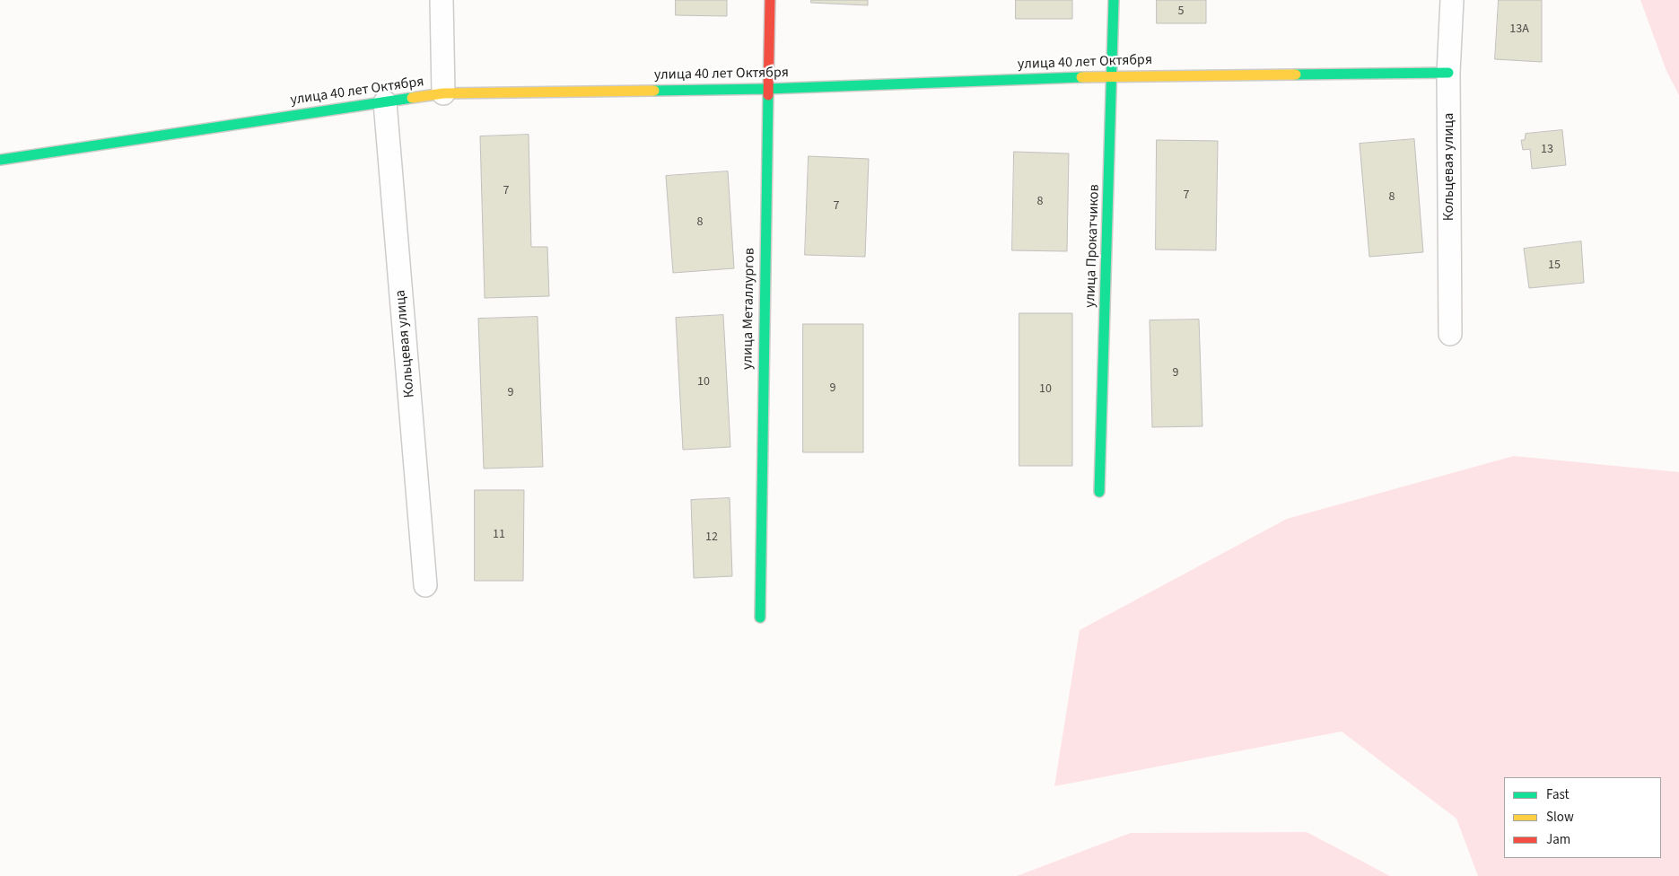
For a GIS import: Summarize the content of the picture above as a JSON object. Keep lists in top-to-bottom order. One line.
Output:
{"streets":{"street":["улица 40 лет Октября","Кольцевая улица","улица Прокатчиков","улица Металлургов"]},"crossings":[["улица 40 лет Октября","Кольцевая улица"],["улица 40 лет Октября","улица Прокатчиков"],["улица 40 лет Октября","улица Металлургов"]],"house_numbers":["5","13А","13","7","7","8","8","7","8","15","9","10","9","10","9","11","12"],"legend":["Fast","Slow","Jam"]}
